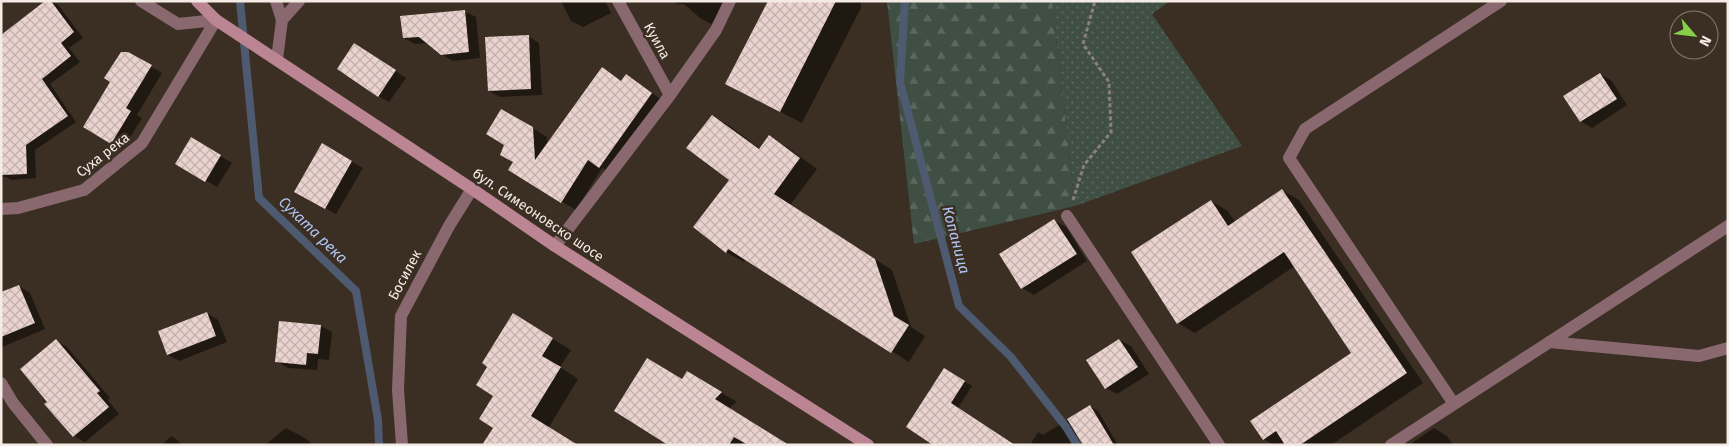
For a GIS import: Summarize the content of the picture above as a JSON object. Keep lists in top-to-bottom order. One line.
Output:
{"streets":{"street":["Куила","Суха река","бул. Симеоновско шосе","Босилек"]},"crossings":[["Суха река","бул. Симеоновско шосе"],["бул. Симеоновско шосе","Босилек"]],"water":["Сухата река","Копаница"],"north":"bottom right"}
